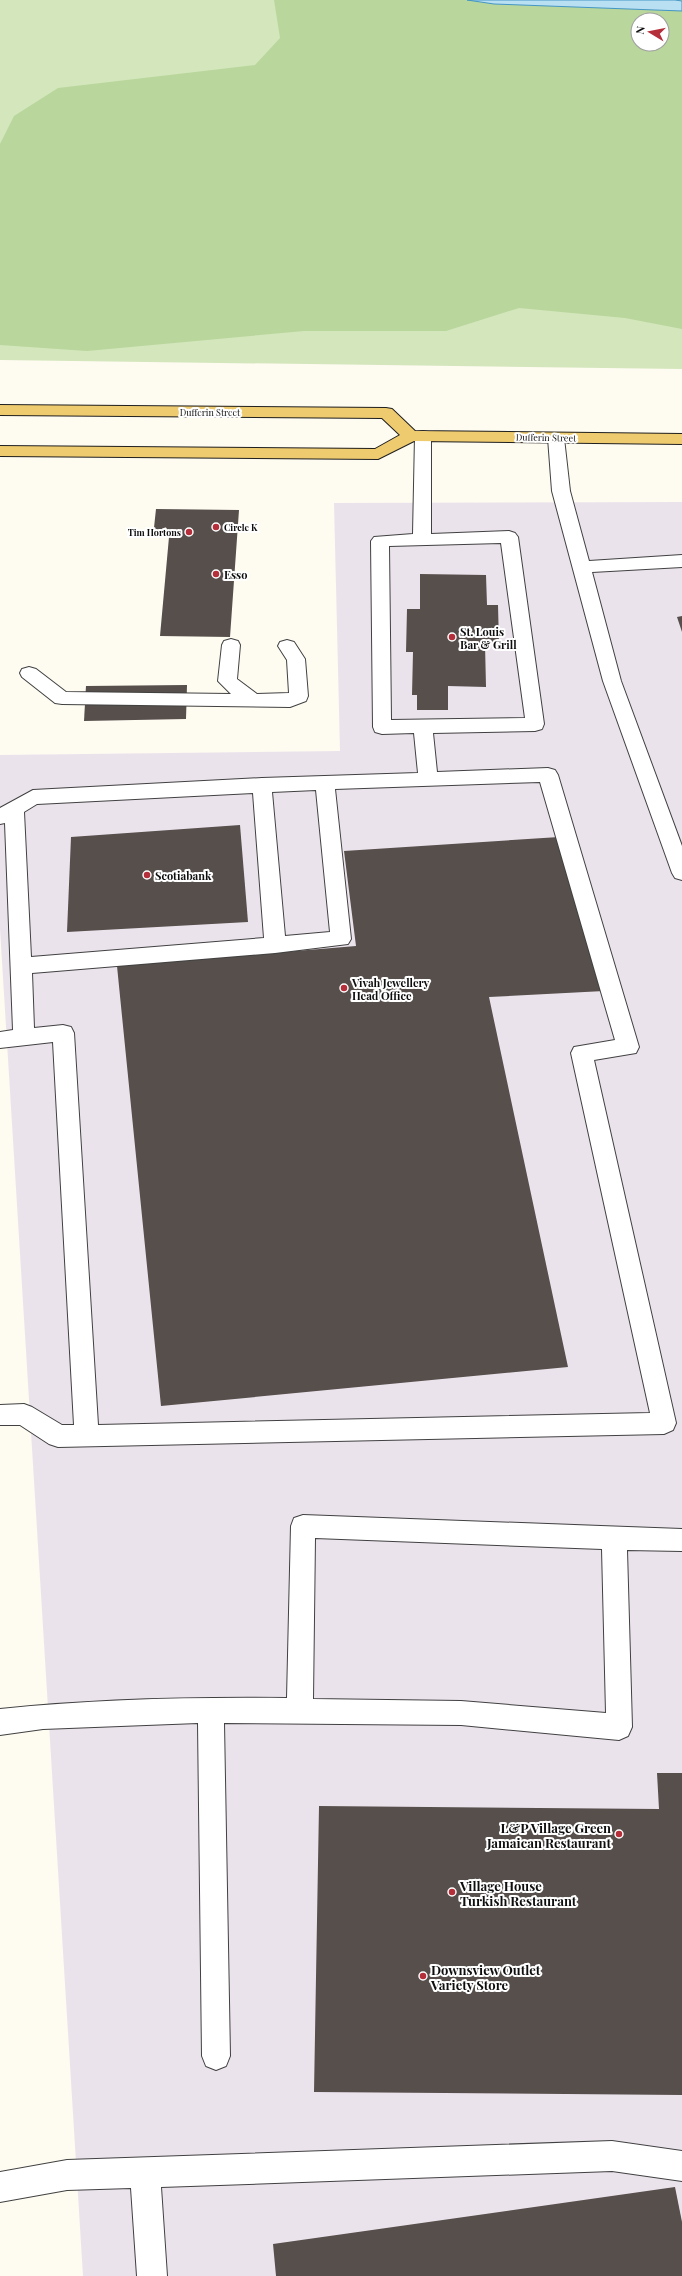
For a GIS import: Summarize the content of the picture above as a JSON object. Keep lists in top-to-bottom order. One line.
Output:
{"streets":{"main road":["Dufferin Street"]},"places":["Circle K","Tim Hortons","Esso","St. Louis Bar & Grill","Scotiabank","Vivah Jewellery Head Office","L&P Village Green Jamaican Restaurant","Village House Turkish Restaurant","Downsview Outlet Variety Store"],"north":"left"}
